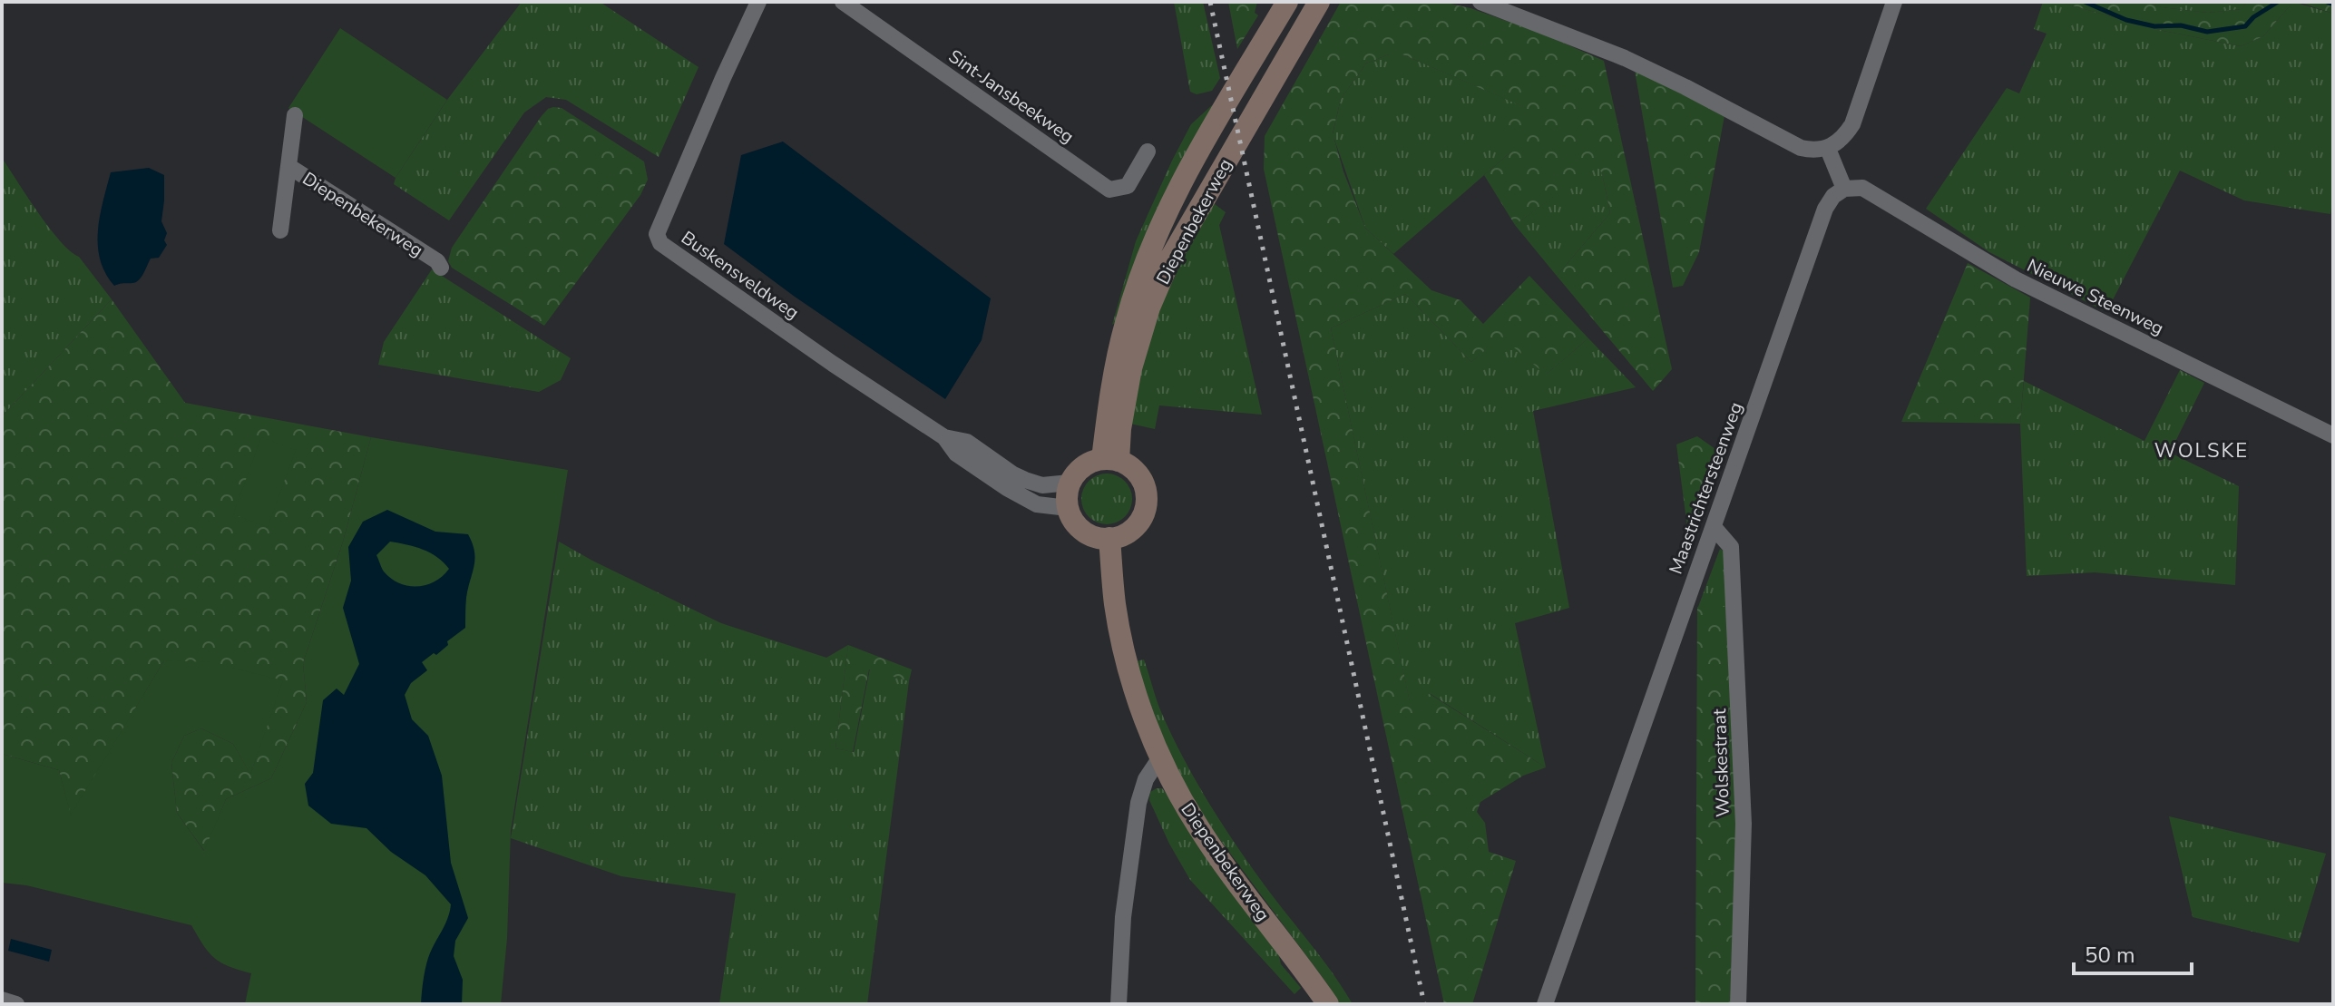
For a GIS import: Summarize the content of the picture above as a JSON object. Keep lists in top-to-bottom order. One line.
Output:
{"streets":{"main road":["Diepenbekerweg"],"street":["Sint-Jansbeekweg","Buskensveldweg","Nieuwe Steenweg","Maastrichtersteenweg","Wolskestraat"]},"crossings":[["Diepenbekerweg","Buskensveldweg"],["Nieuwe Steenweg","Maastrichtersteenweg"],["Maastrichtersteenweg","Wolskestraat"]],"districts":["WOLSKE"],"scale_bar":"50 m"}
